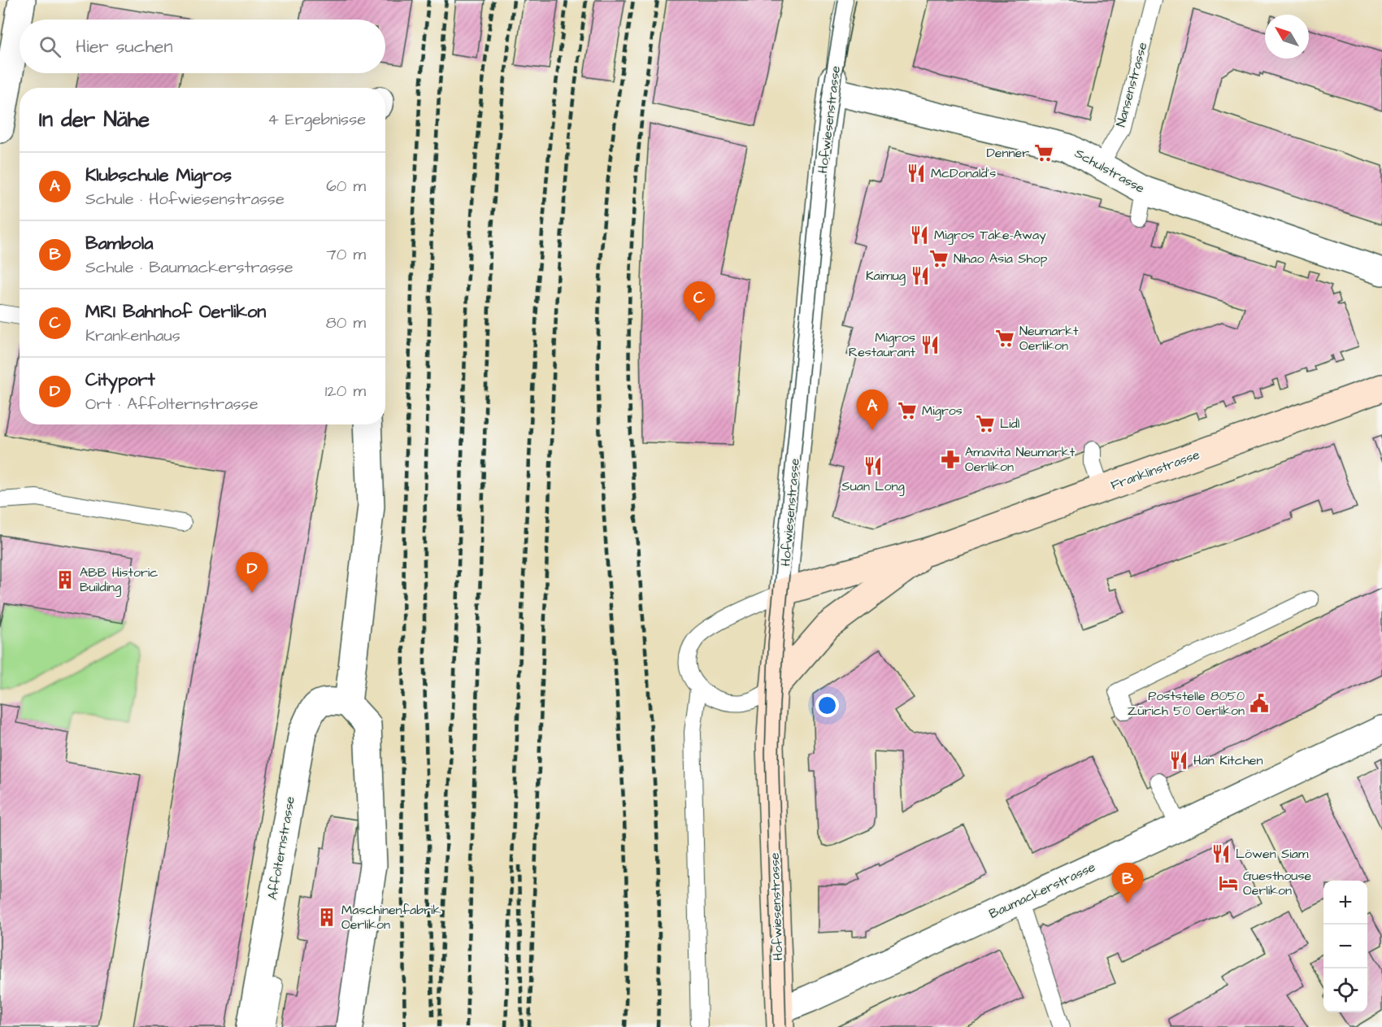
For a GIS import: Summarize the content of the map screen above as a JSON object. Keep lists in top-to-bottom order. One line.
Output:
{"streets":{"street":["Hofwiesenstrasse","Schulstrasse","Franklinstrasse","Affolternstrasse","Baumackerstrasse"],"lane":["Nansenstrasse"]},"crossings":[["Nansenstrasse","Schulstrasse"],["Hofwiesenstrasse","Schulstrasse"],["Hofwiesenstrasse","Franklinstrasse"],["Hofwiesenstrasse","Baumackerstrasse"]],"places":{"supermarket":["Denner","Nihao Asia Shop","Neumarkt Oerlikon","Migros","Lidl"],"restaurant":["McDonald's","Migros Take-Away","Kaimug","Migros Restaurant","Suan Long","Han Kitchen","Löwen Siam"],"pharmacy":["Amavita Neumarkt Oerlikon"],"building":["ABB Historic Building","Maschinenfabrik Oerlikon"],"public building":["Poststelle 8050 Zürich 50 Oerlikon"],"hotel":["Guesthouse Oerlikon"]},"north":"top left","page":{"search":"Hier suchen","heading":["In der Nähe","4 Ergebnisse"],"list":[{"mark":"A","name":"Klubschule Migros","note":"Schule · Hofwiesenstrasse","value":"60 m"},{"mark":"B","name":"Bambola","note":"Schule · Baumackerstrasse","value":"70 m"},{"mark":"C","name":"MRI Bahnhof Oerlikon","note":"Krankenhaus","value":"80 m"},{"mark":"D","name":"Cityport","note":"Ort · Affolternstrasse","value":"120 m"}],"pins":["C","A","D","B"],"map_buttons":["+","−"]}}
